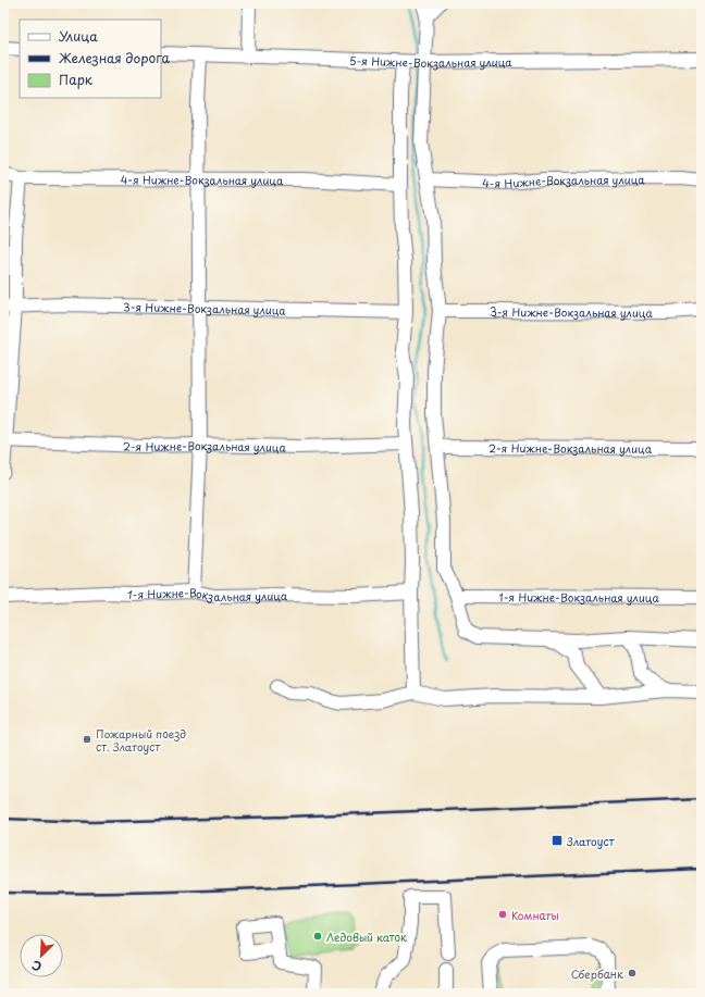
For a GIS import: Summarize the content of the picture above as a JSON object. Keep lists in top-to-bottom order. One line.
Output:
{"streets":{"street":["5-я Нижне-Вокзальная улица","4-я Нижне-Вокзальная улица","3-я Нижне-Вокзальная улица","2-я Нижне-Вокзальная улица","1-я Нижне-Вокзальная улица"]},"places":{"other":["Пожарный поезд ст. Златоуст","Комнаты","Ледовый каток","Сбербанк"],"transit":["Златоуст"]},"legend":["Улица","Железная дорога","Парк"],"north":"bottom left"}
